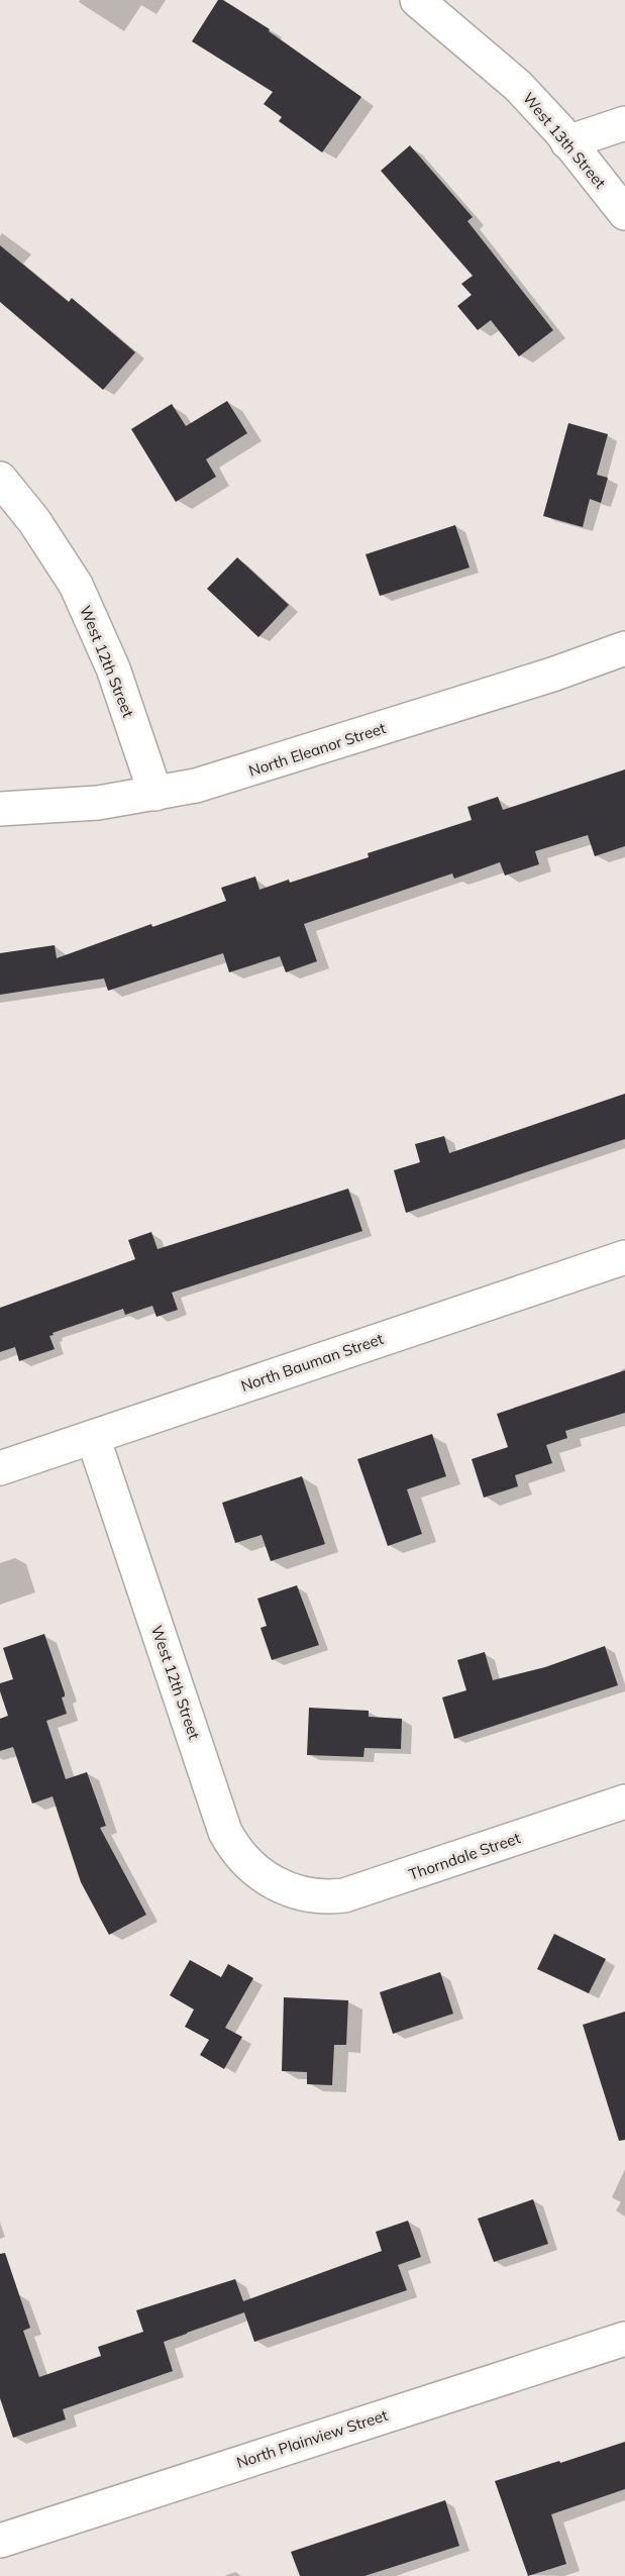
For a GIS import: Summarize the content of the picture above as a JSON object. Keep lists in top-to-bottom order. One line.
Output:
{"streets":{"street":["West 13th Street","West 12th Street","North Eleanor Street","North Bauman Street","Thorndale Street","North Plainview Street"]},"crossings":[["West 12th Street","North Eleanor Street"],["West 12th Street","North Bauman Street"],["West 12th Street","Thorndale Street"]]}
